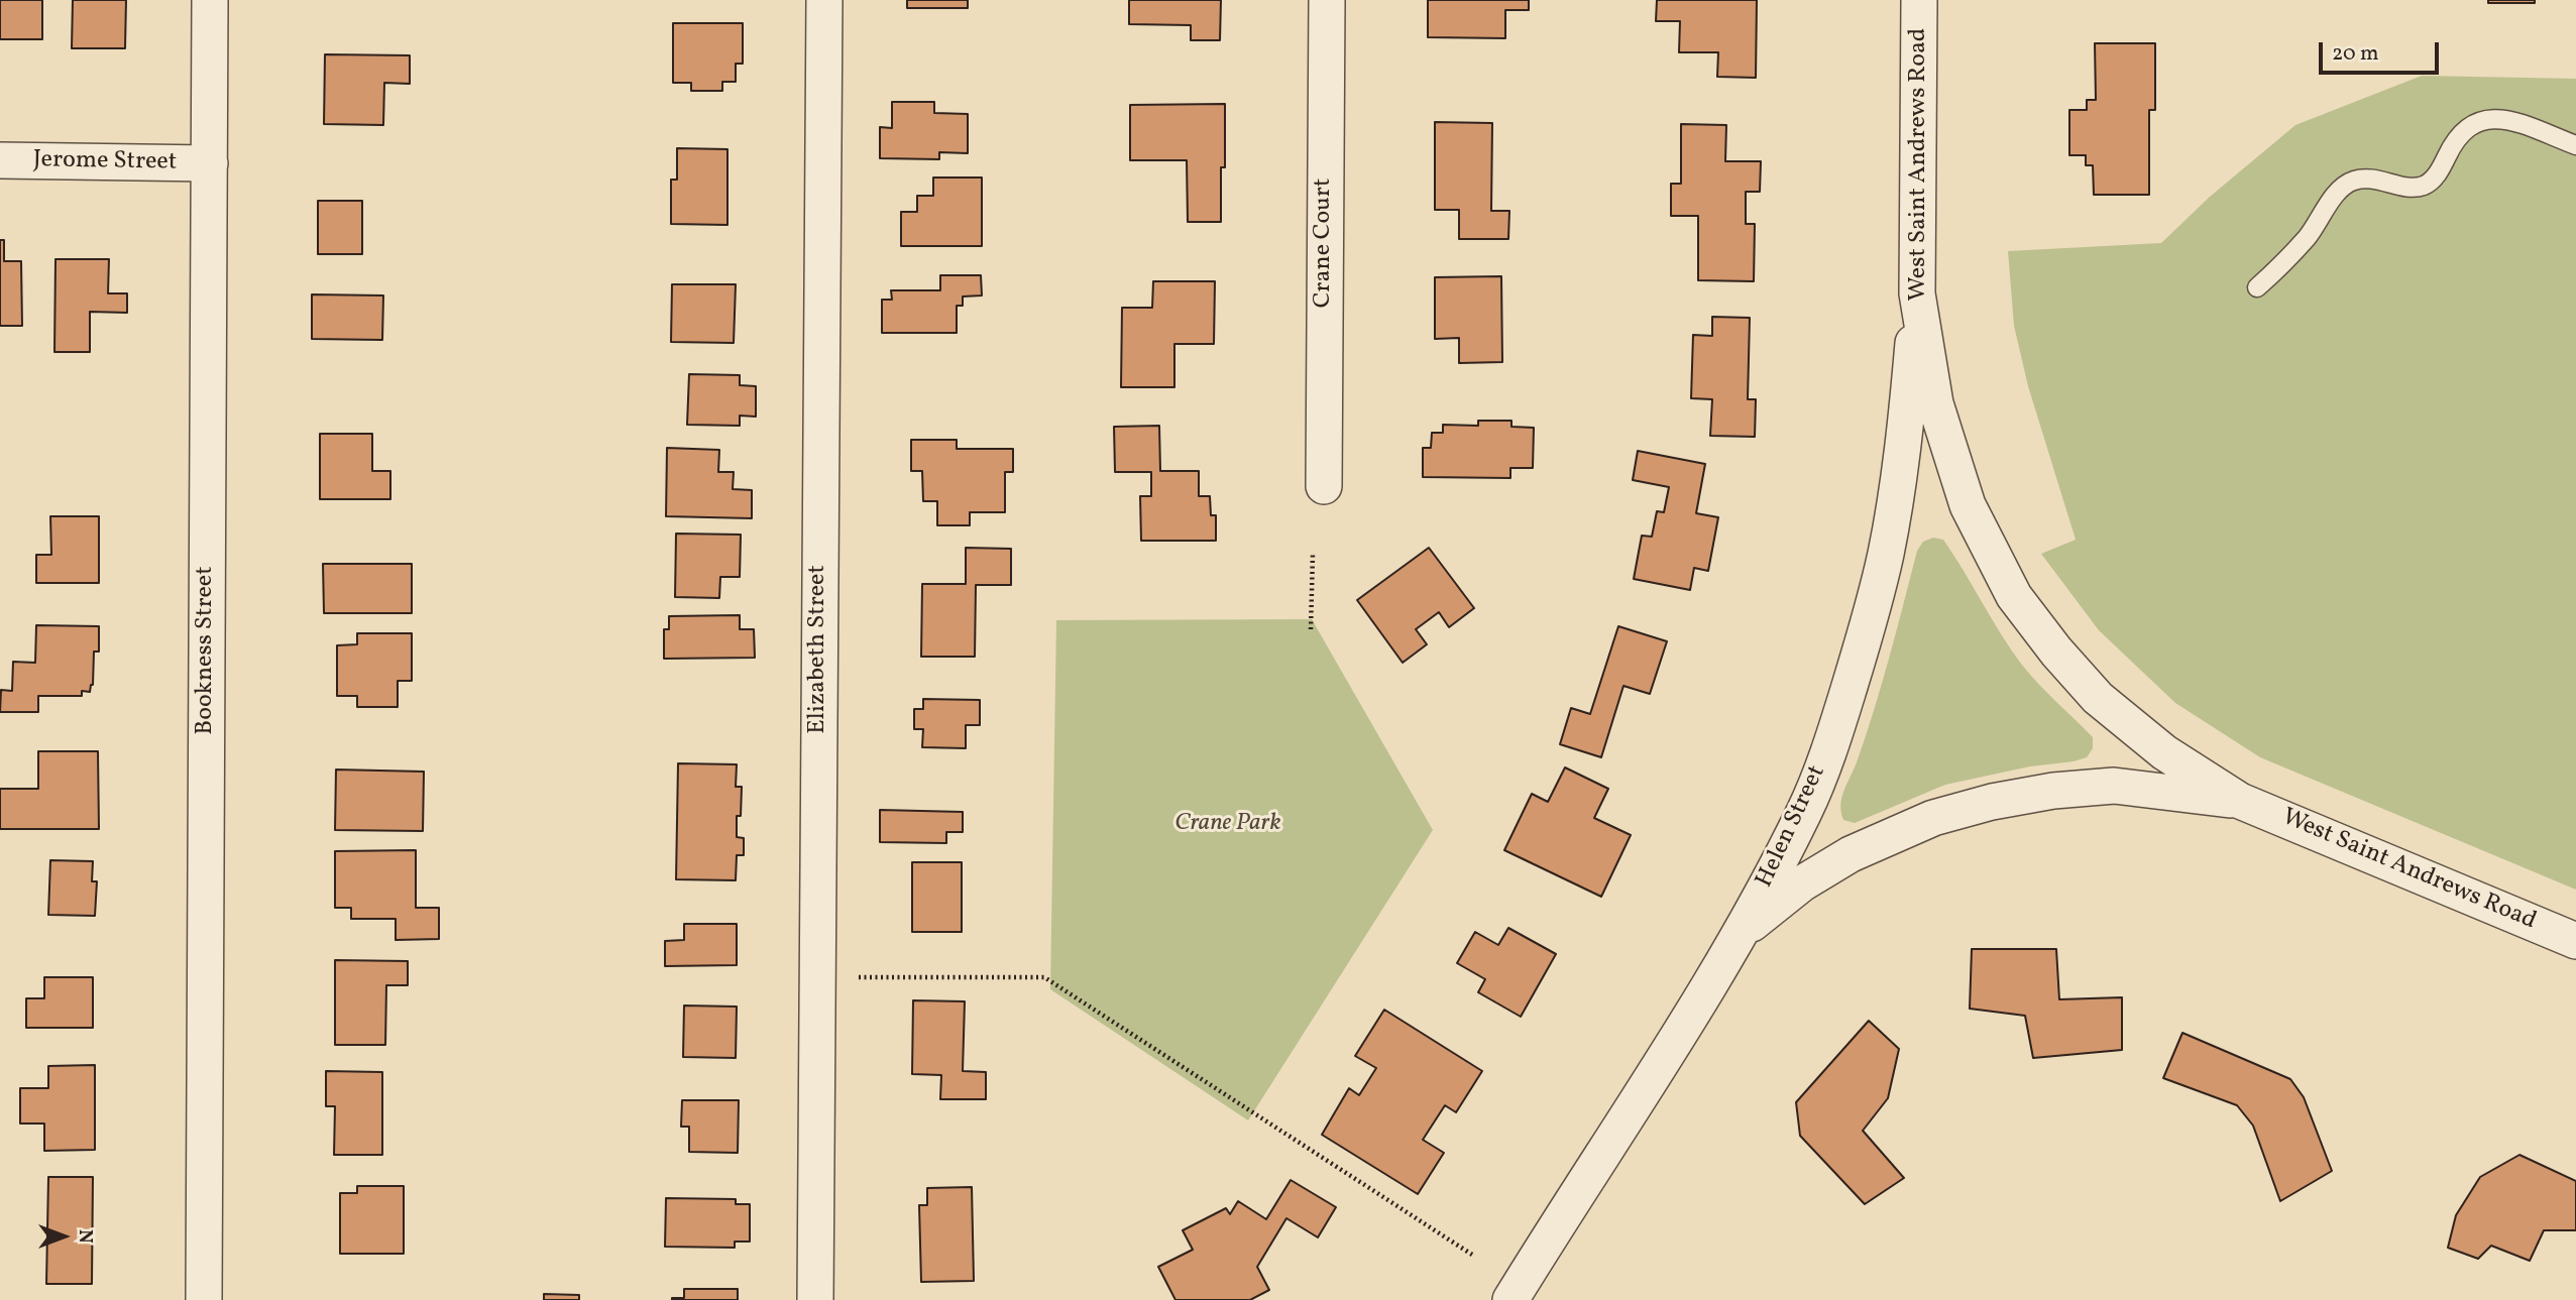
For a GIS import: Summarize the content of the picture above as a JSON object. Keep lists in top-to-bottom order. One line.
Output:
{"streets":{"street":["Jerome Street","West Saint Andrews Road","Crane Court","Elizabeth Street","Bookness Street","Helen Street"]},"crossings":[["Jerome Street","Bookness Street"],["West Saint Andrews Road","Helen Street"]],"parks":["Crane Park"],"scale_bar":"20 m","north":"right"}
